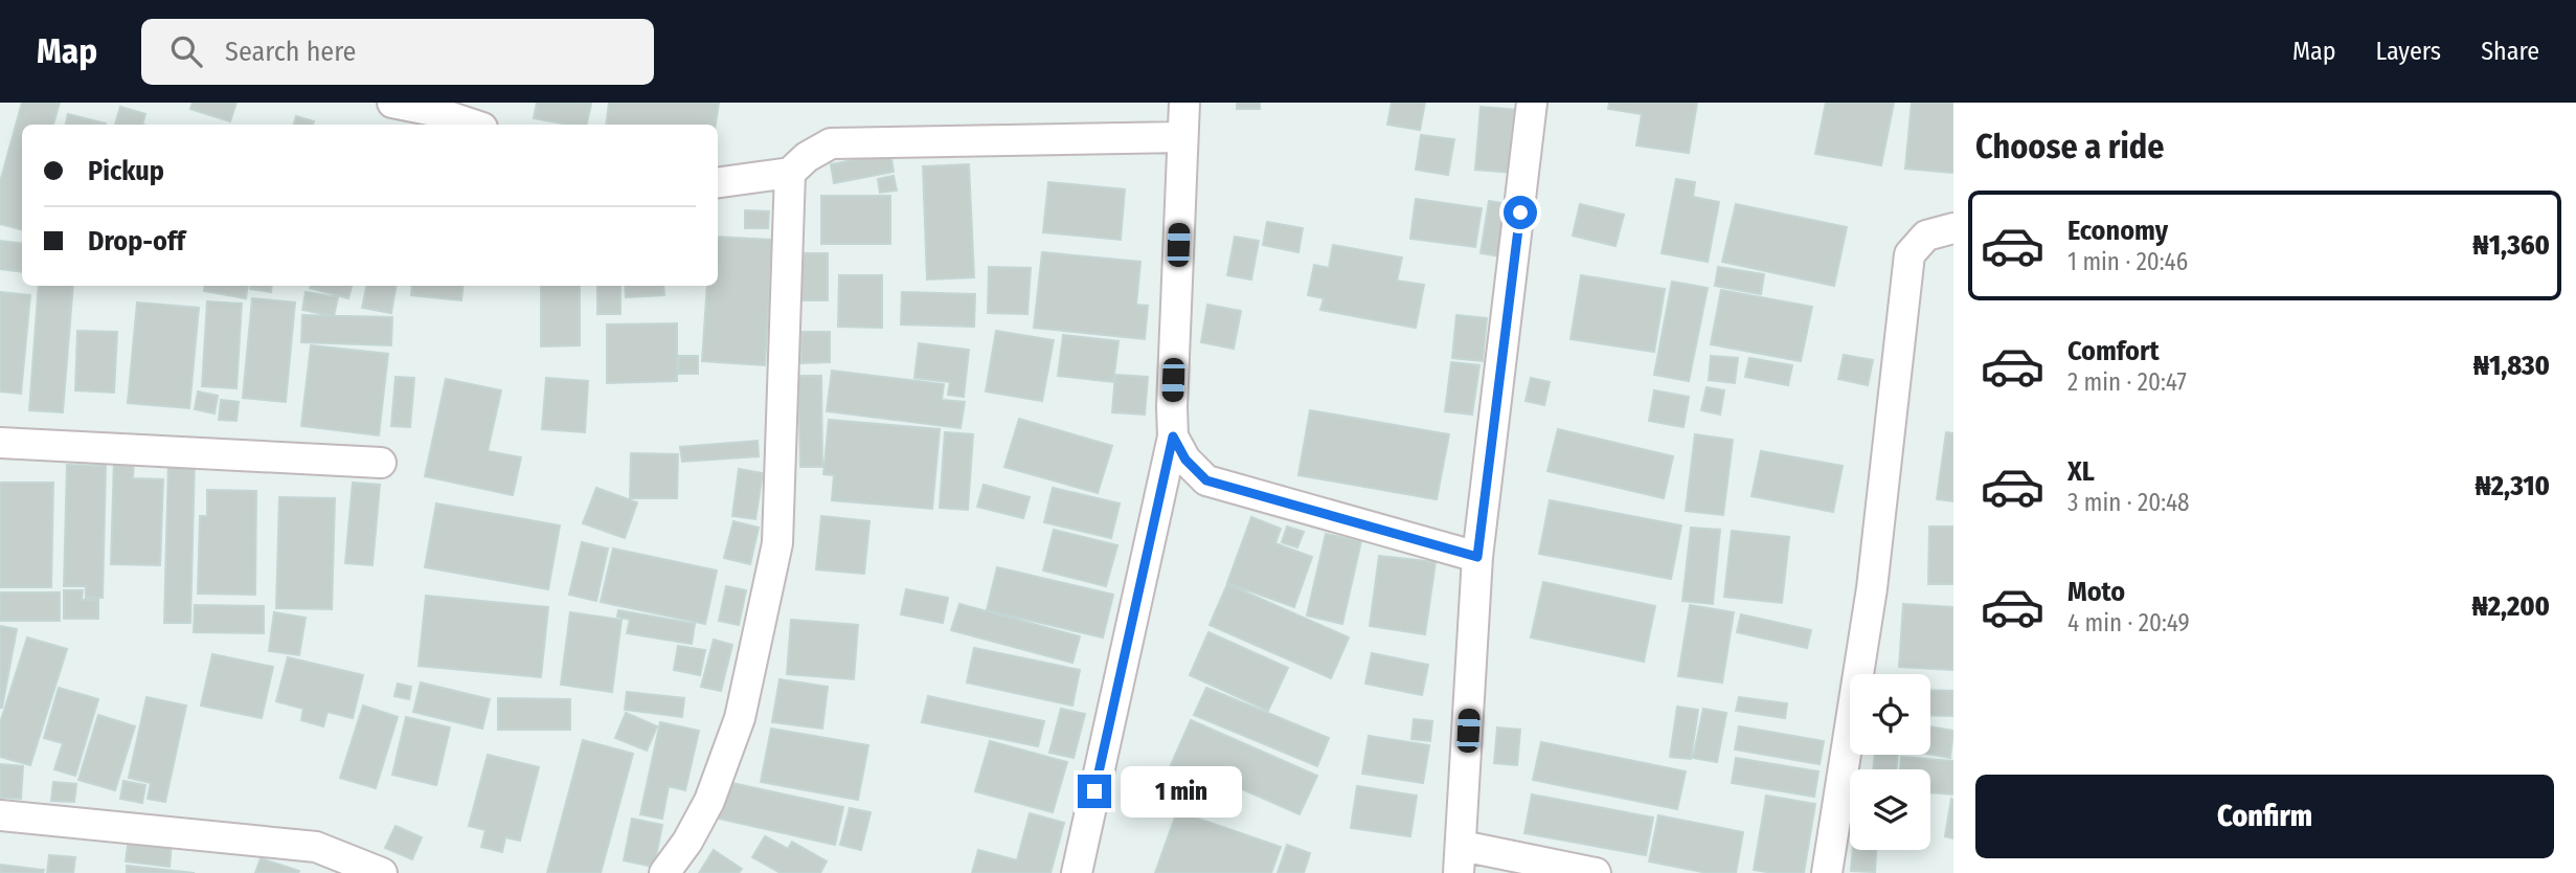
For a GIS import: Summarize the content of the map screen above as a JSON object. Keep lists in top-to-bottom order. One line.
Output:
{"page":{"header":"Map","search":"Search here","nav":["Map","Layers","Share"],"heading":"Choose a ride","banner":["Pickup","Drop-off"],"list":[{"name":"Economy","note":"1 min · 20:46","value":"₦1,360"},{"name":"Comfort","note":"2 min · 20:47","value":"₦1,830"},{"name":"XL","note":"3 min · 20:48","value":"₦2,310"},{"name":"Moto","note":"4 min · 20:49","value":"₦2,200"}],"buttons":"Confirm","bubble":"1 min"}}
